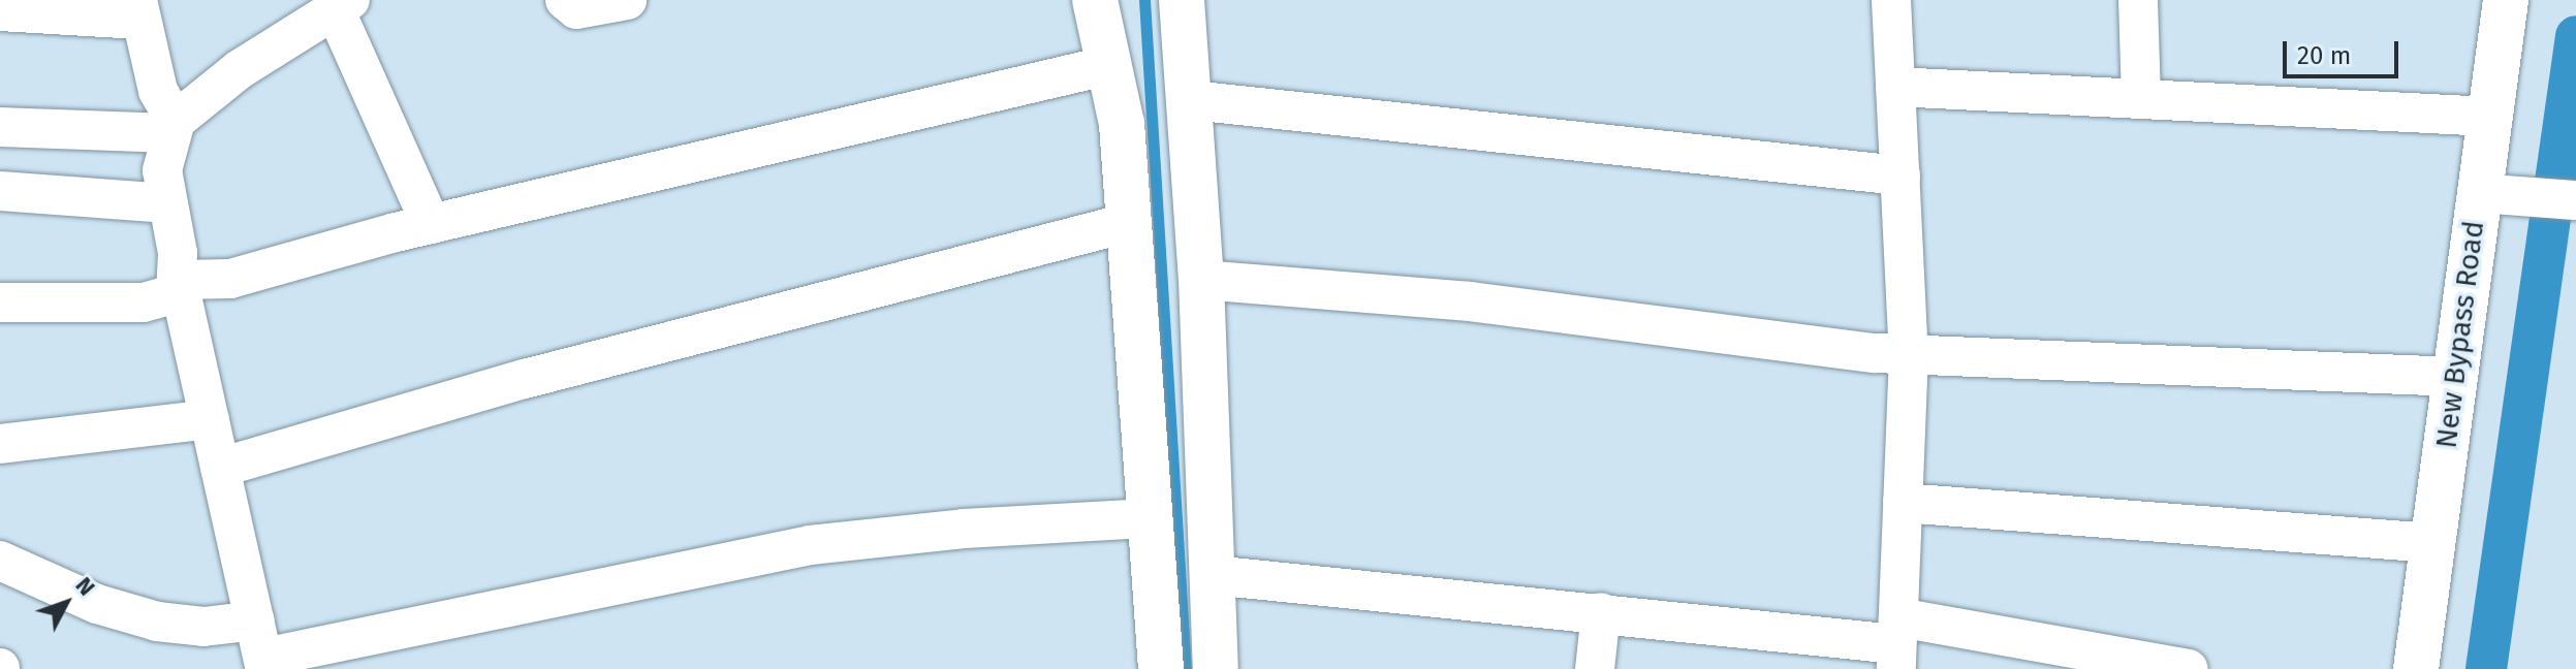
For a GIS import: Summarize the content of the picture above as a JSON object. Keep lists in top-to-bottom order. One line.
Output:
{"streets":{"street":["New Bypass Road"]},"scale_bar":"20 m","north":"top right"}
